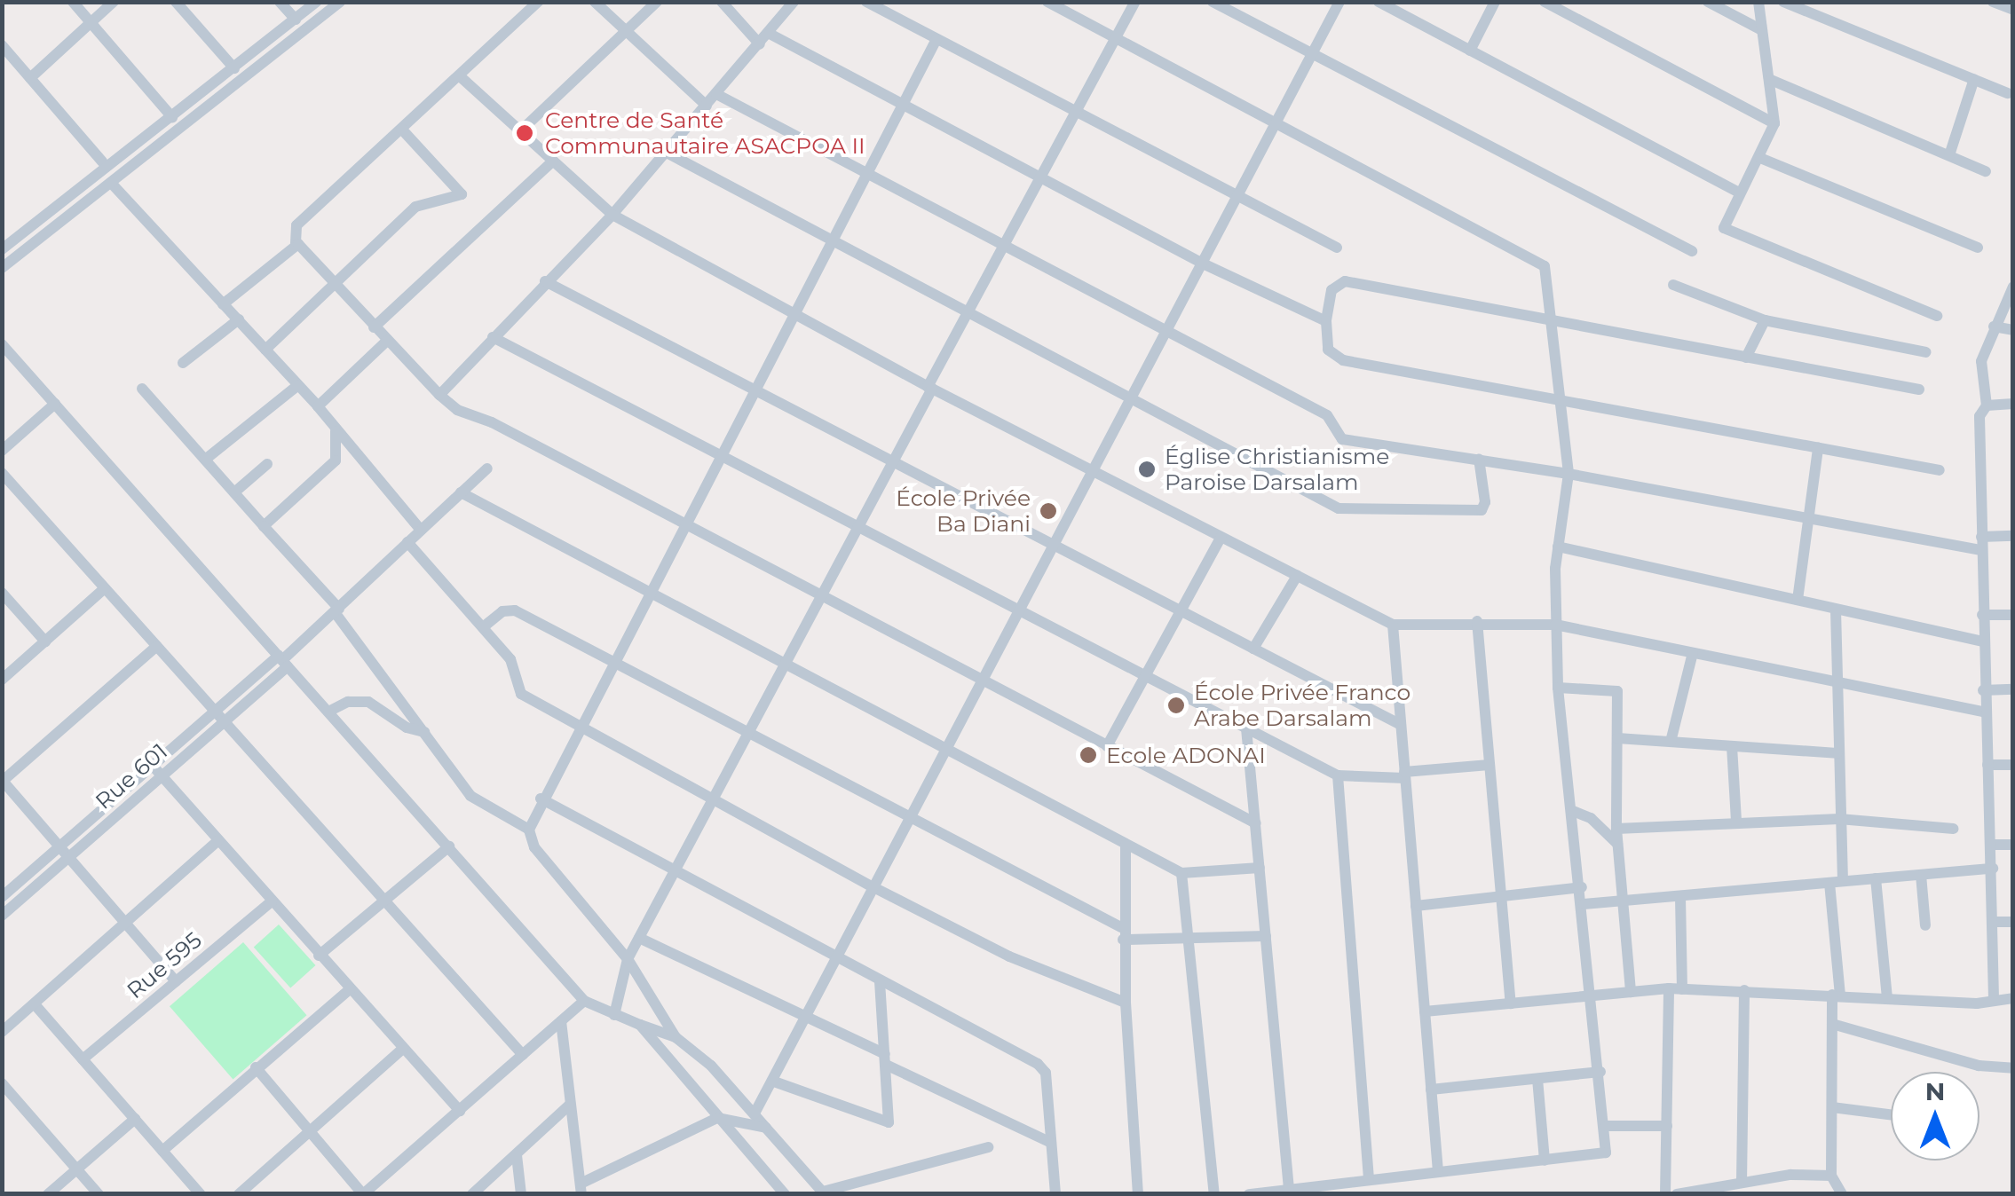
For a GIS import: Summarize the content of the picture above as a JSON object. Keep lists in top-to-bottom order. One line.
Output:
{"streets":{"street":["Rue 601","Rue 595"]},"places":["Centre de Santé Communautaire ASACPOA II","Église Christianisme Paroise Darsalam","École Privée Ba Diani","École Privée Franco Arabe Darsalam","Ecole ADONAI"],"north":"top"}
